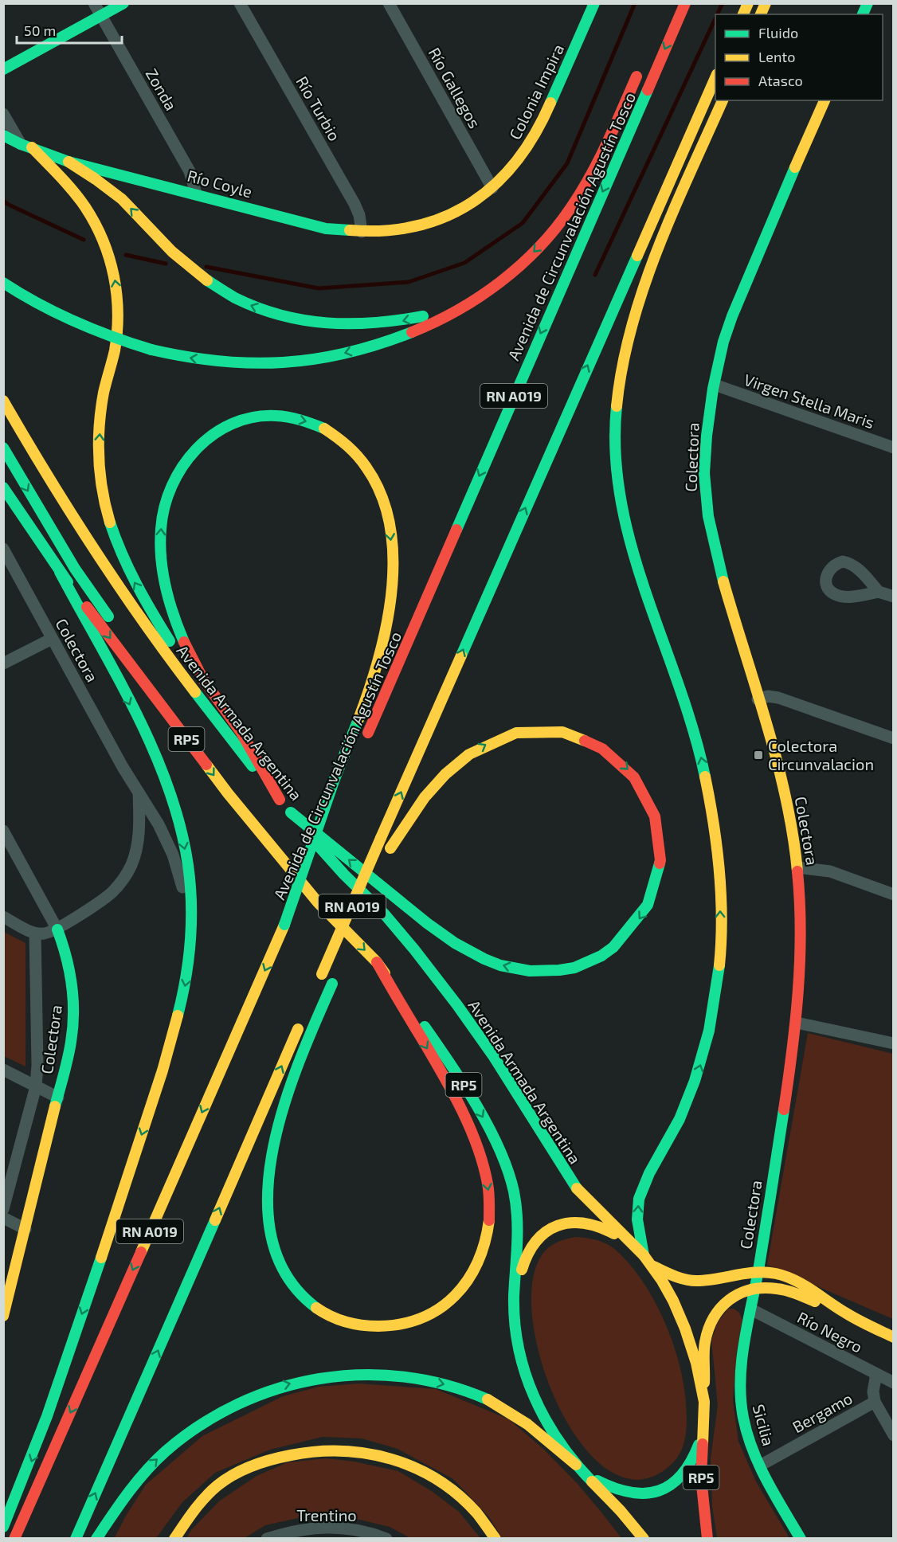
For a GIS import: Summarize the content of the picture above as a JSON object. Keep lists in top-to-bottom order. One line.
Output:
{"streets":{"main road":["Colonia Impira","Río Coyle","Avenida de Circunvalación Agustín Tosco","RN A019","Colectora","Avenida Armada Argentina","RP5","Río Negro","Sicilia"],"street":["Río Gallegos","Zonda","Río Turbio","Virgen Stella Maris","Bergamo","Trentino"]},"crossings":[["Río Gallegos","Colonia Impira"],["Zonda","Río Coyle"],["Colonia Impira","Río Coyle"],["Río Turbio","Río Coyle"],["Virgen Stella Maris","Colectora"],["Colectora","Río Negro"],["Colectora","Sicilia"],["Avenida Armada Argentina","Río Negro"],["Río Negro","Sicilia"],["Bergamo","Sicilia"]],"places":{"transit":["Colectora Circunvalacion"]},"legend":["Fluido","Lento","Atasco"],"scale_bar":"50 m"}
